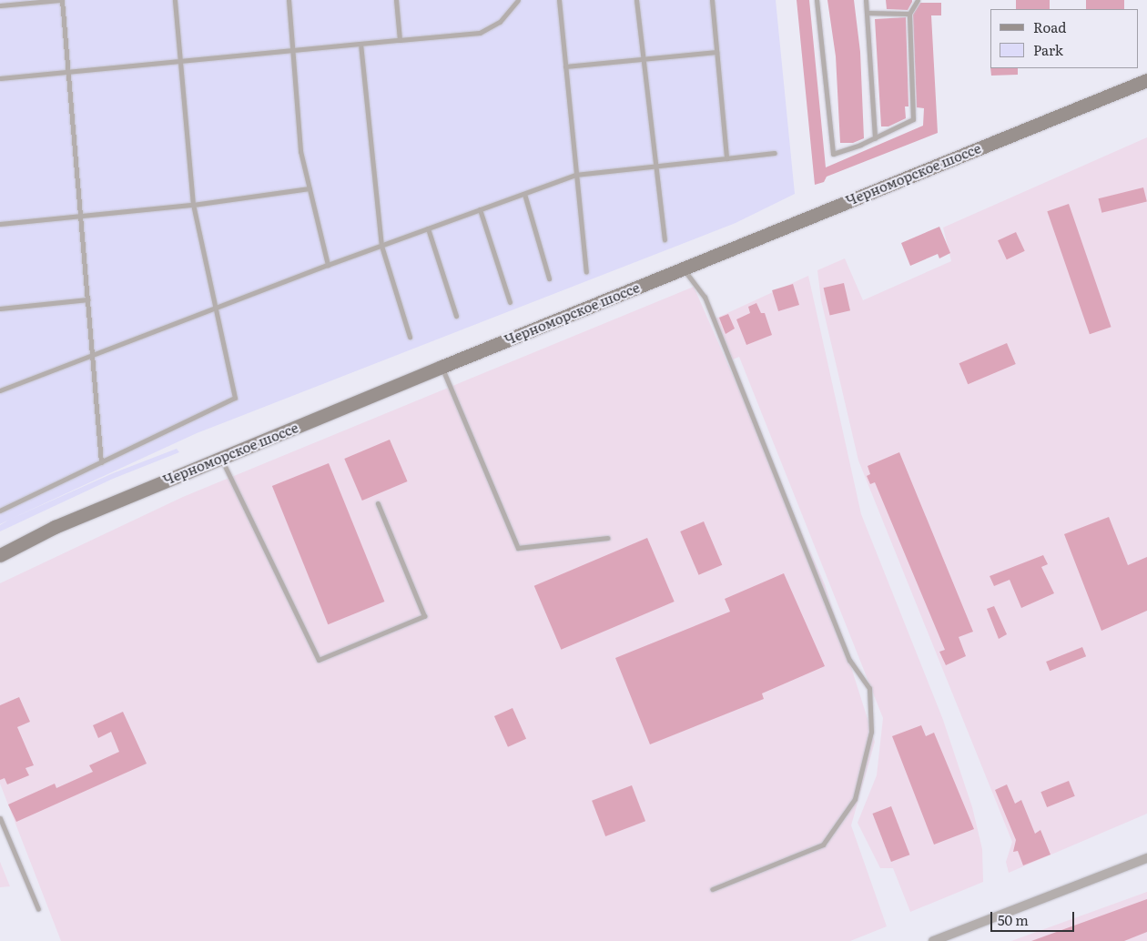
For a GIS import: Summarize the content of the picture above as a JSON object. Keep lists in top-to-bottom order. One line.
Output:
{"streets":{"main road":["Черноморское шоссе"]},"legend":["Road","Park"],"scale_bar":"50 m"}
